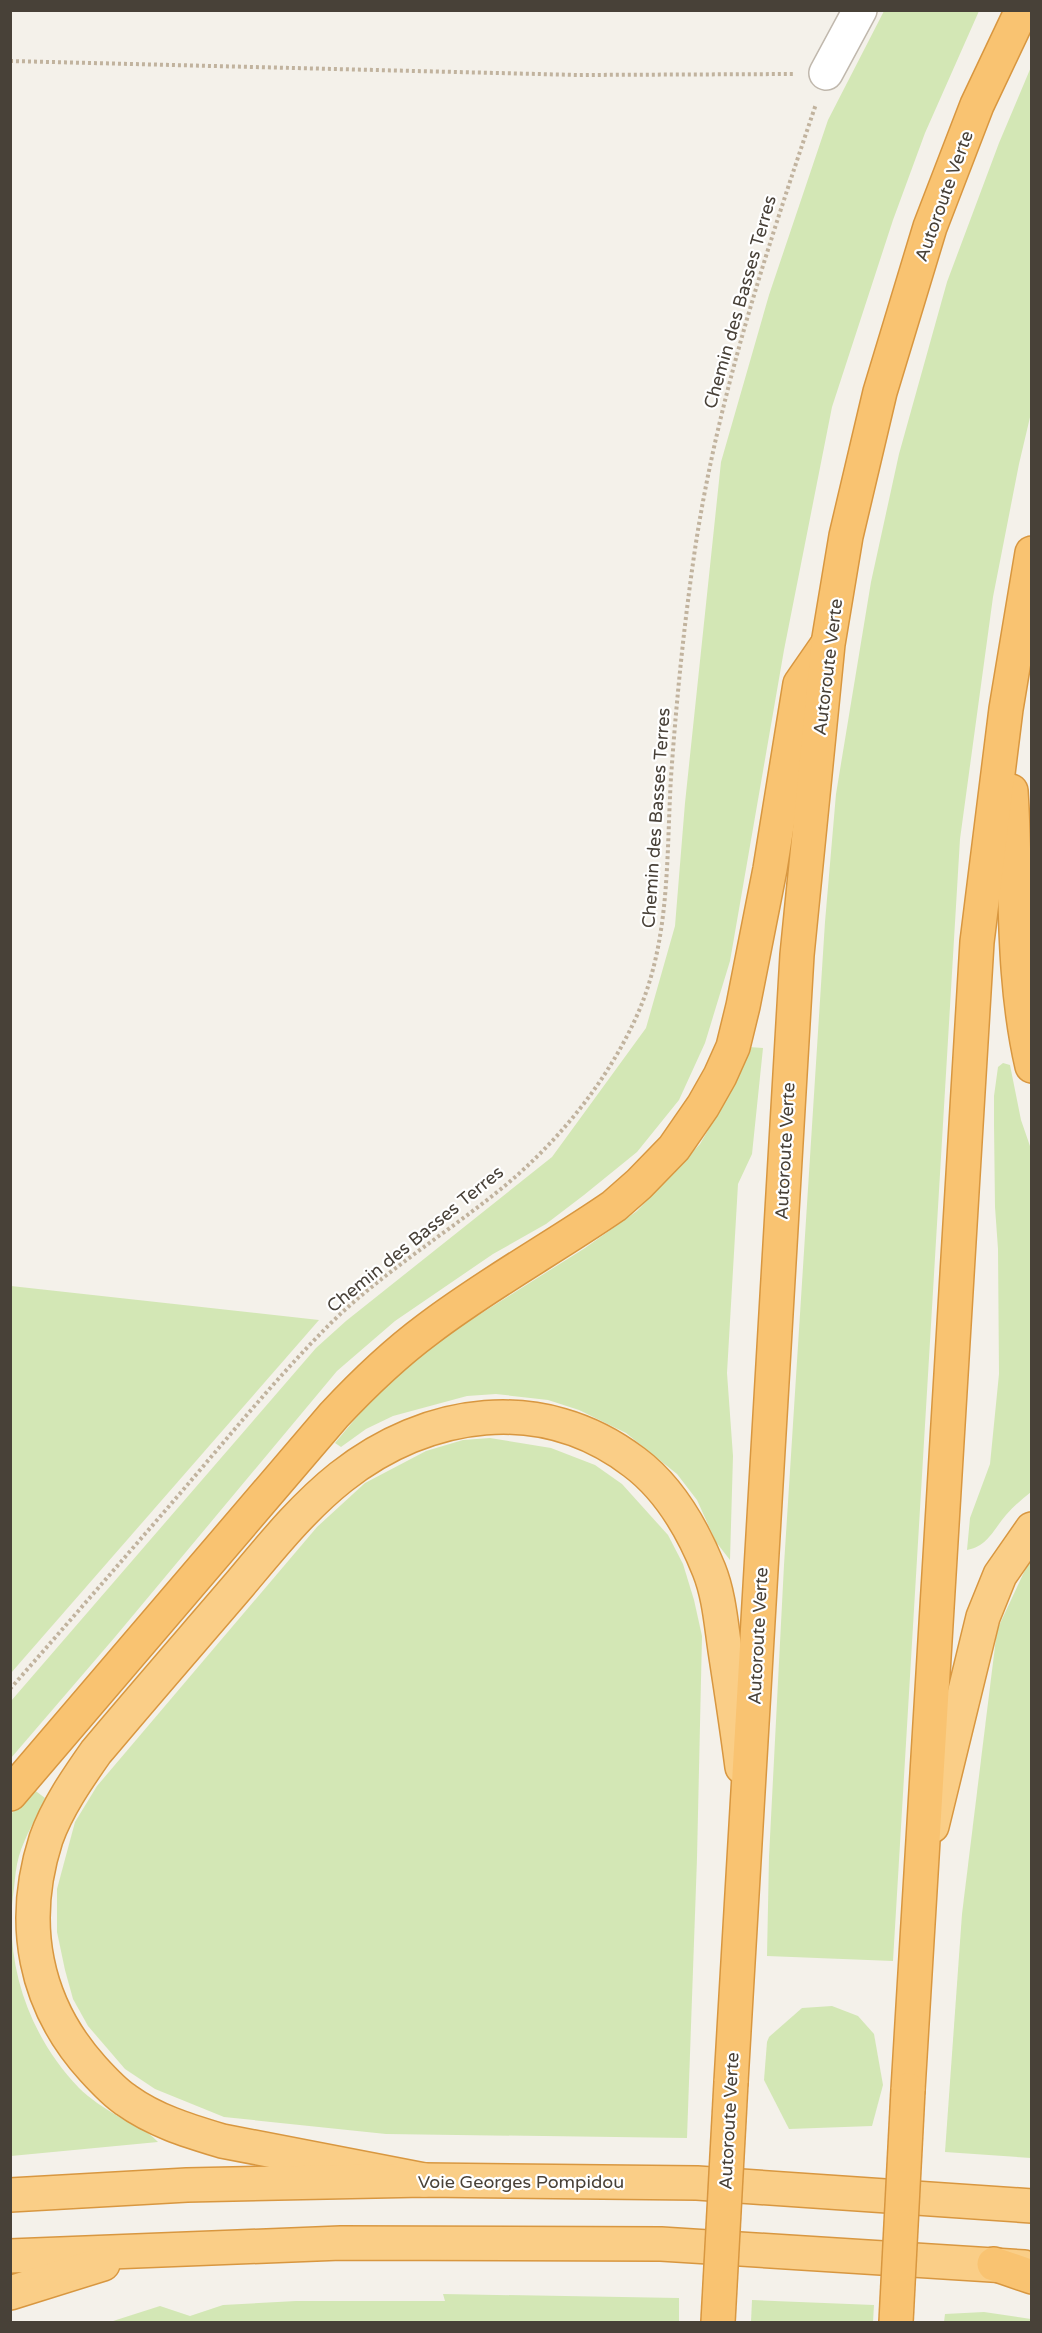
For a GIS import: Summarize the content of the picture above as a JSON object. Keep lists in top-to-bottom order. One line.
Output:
{"streets":{"highway":["Autoroute Verte","Voie Georges Pompidou"],"path":["Chemin des Basses Terres"]}}
